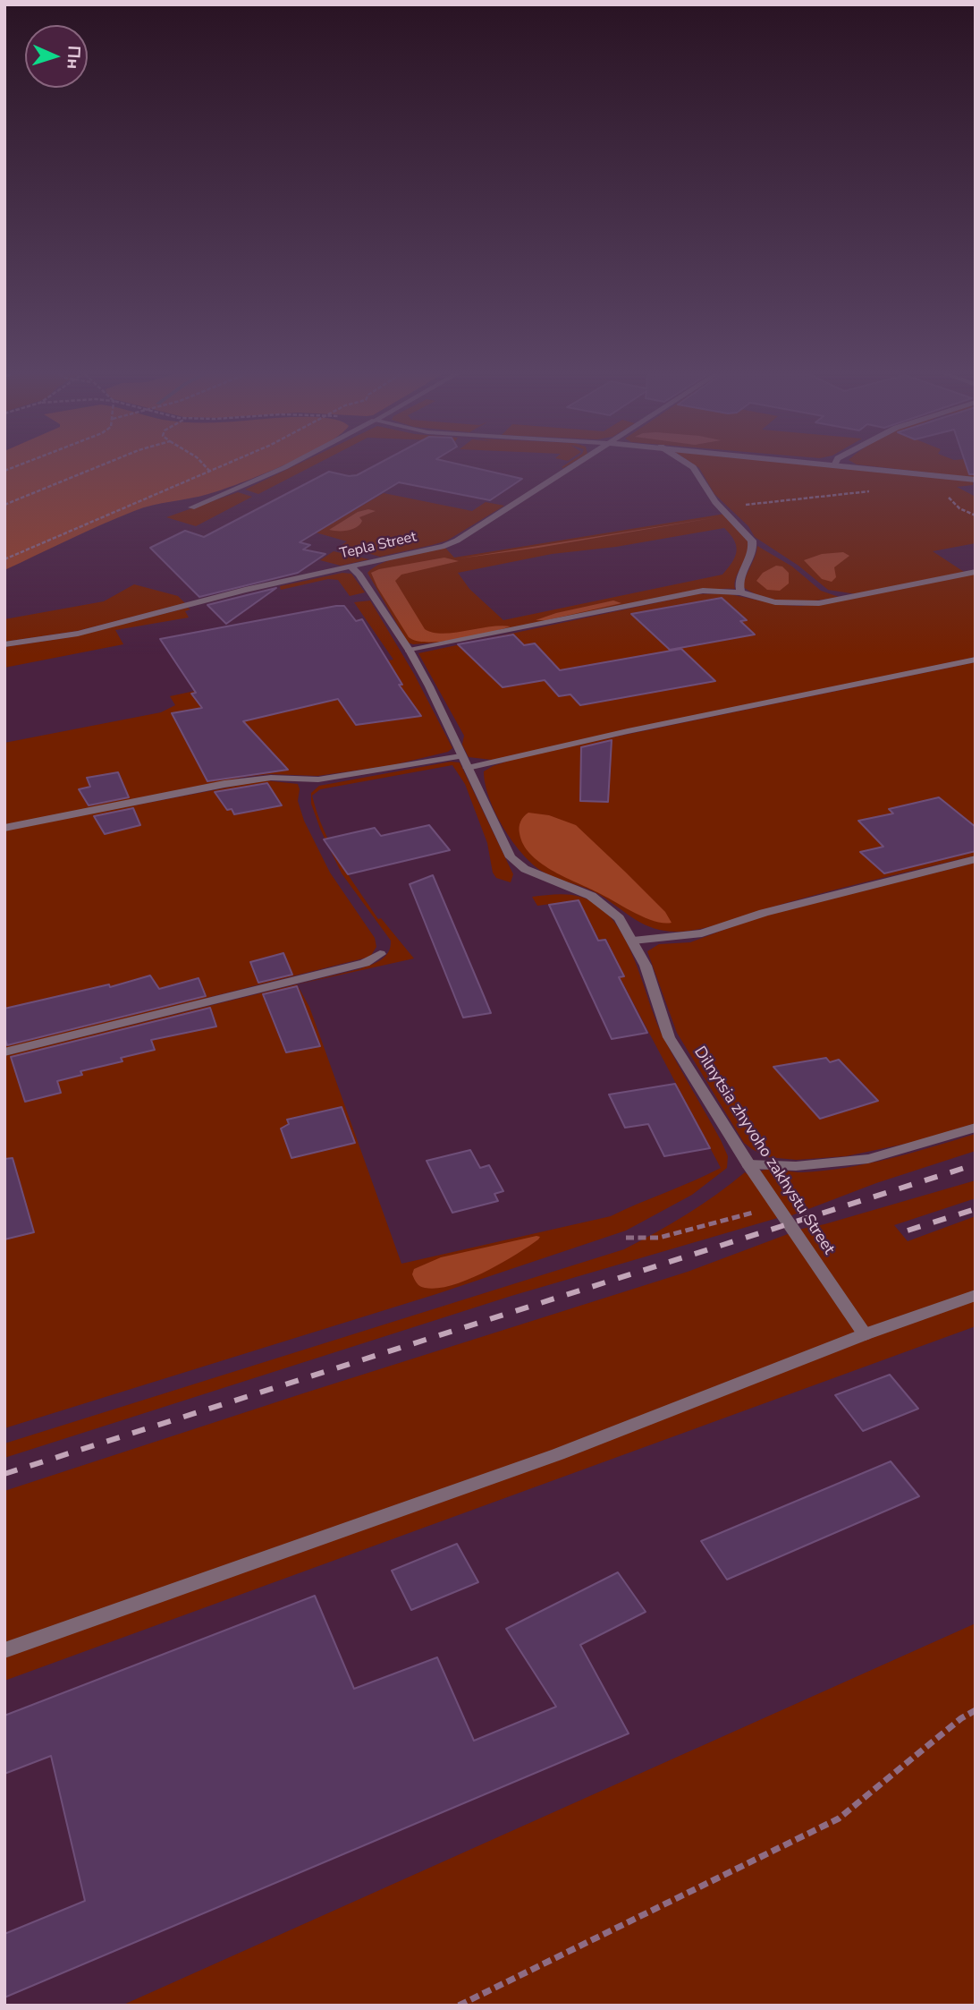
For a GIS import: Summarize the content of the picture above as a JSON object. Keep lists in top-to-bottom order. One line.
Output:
{"streets":{"street":["Tepla Street","Dilnytsia zhyvoho zakhystu Street"]},"crossings":[["Tepla Street","Dilnytsia zhyvoho zakhystu Street"]],"north":"right"}
